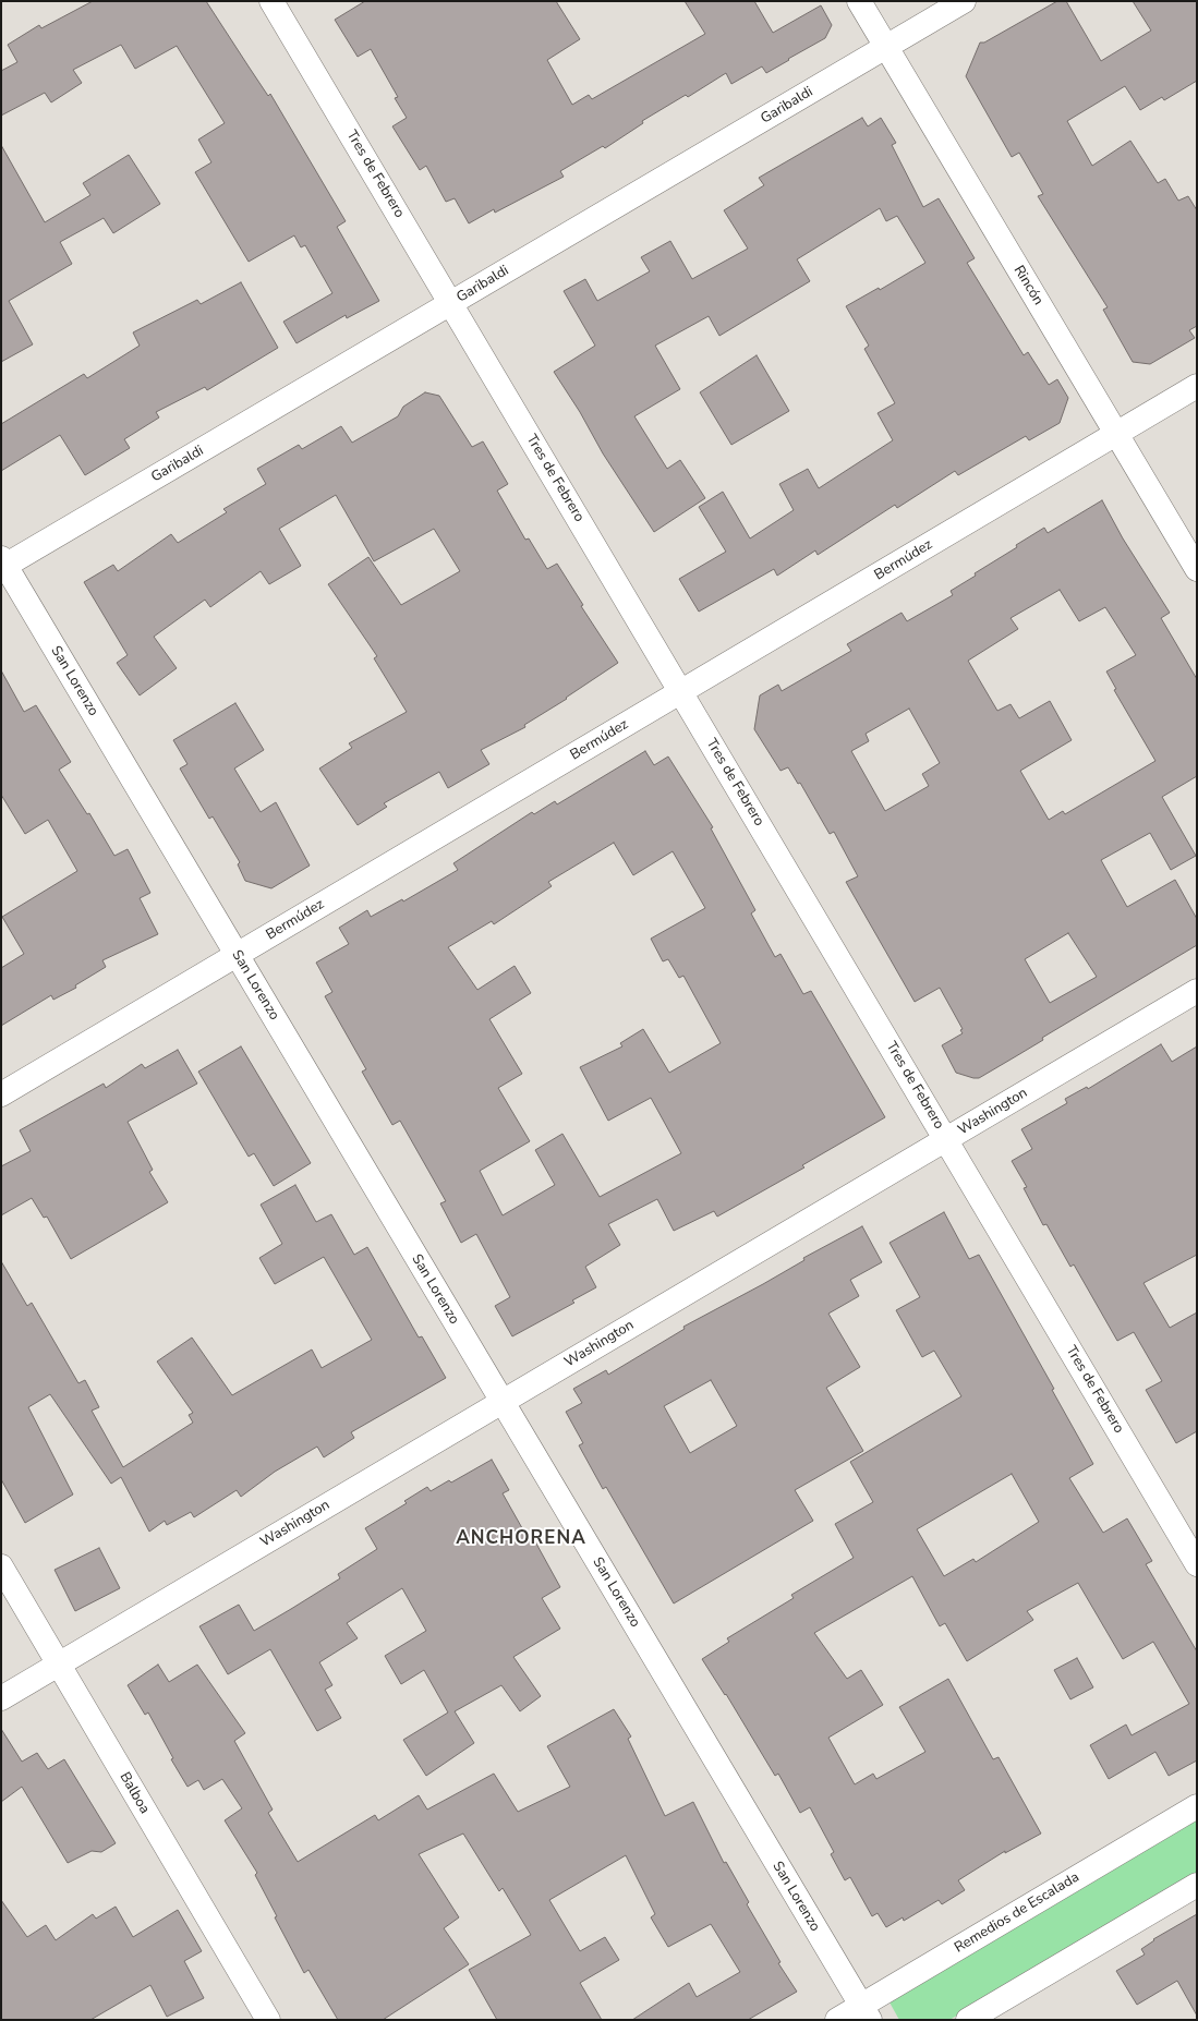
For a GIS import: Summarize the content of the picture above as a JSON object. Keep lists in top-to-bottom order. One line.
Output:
{"streets":{"street":["Garibaldi","Tres de Febrero","Rincón","Bermúdez","San Lorenzo","Washington","Balboa","Remedios de Escalada"]},"crossings":[["Garibaldi","Tres de Febrero"],["Garibaldi","Rincón"],["Garibaldi","San Lorenzo"],["Tres de Febrero","Bermúdez"],["Tres de Febrero","Washington"],["Rincón","Bermúdez"],["Bermúdez","San Lorenzo"],["San Lorenzo","Washington"],["San Lorenzo","Remedios de Escalada"],["Washington","Balboa"]],"districts":["ANCHORENA"]}
